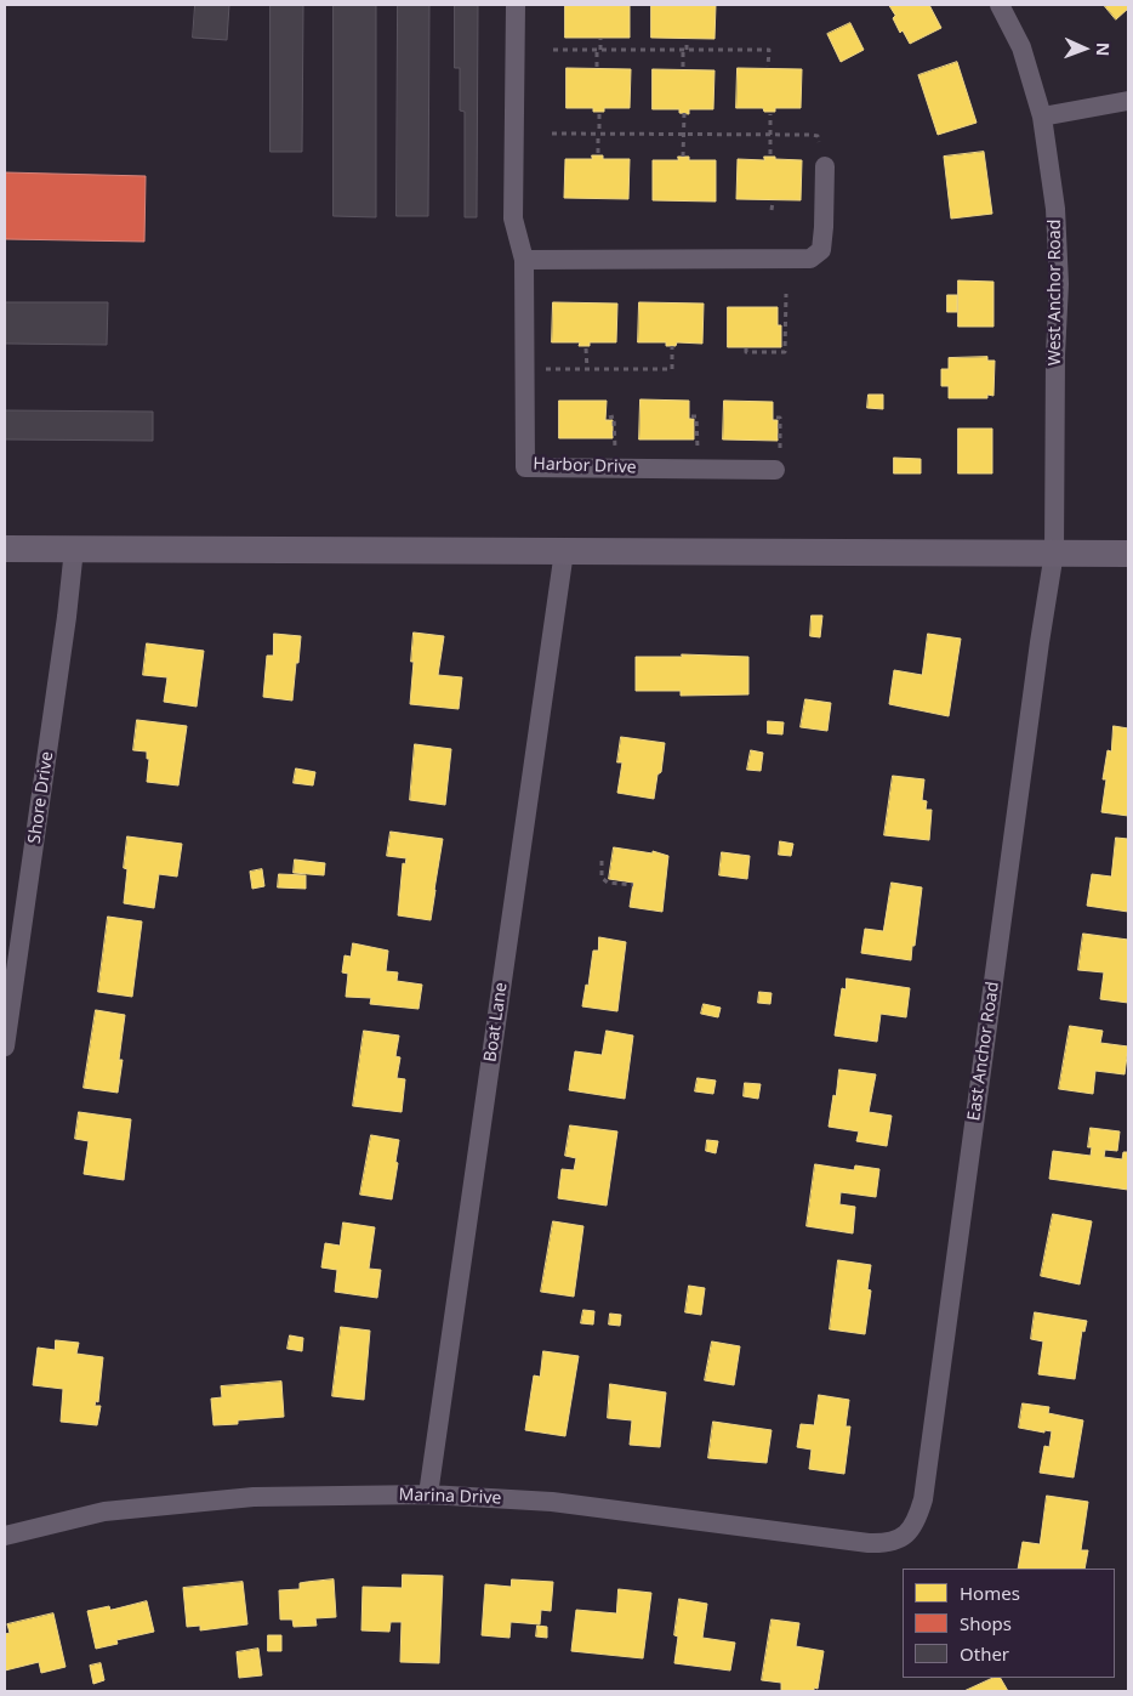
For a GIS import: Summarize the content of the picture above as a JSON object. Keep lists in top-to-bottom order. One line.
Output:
{"streets":{"street":["West Anchor Road","Harbor Drive","Shore Drive","Boat Lane","East Anchor Road","Marina Drive"]},"crossings":[["West Anchor Road","East Anchor Road"],["Boat Lane","Marina Drive"],["East Anchor Road","Marina Drive"]],"legend":["Homes","Shops","Other"],"north":"right"}
